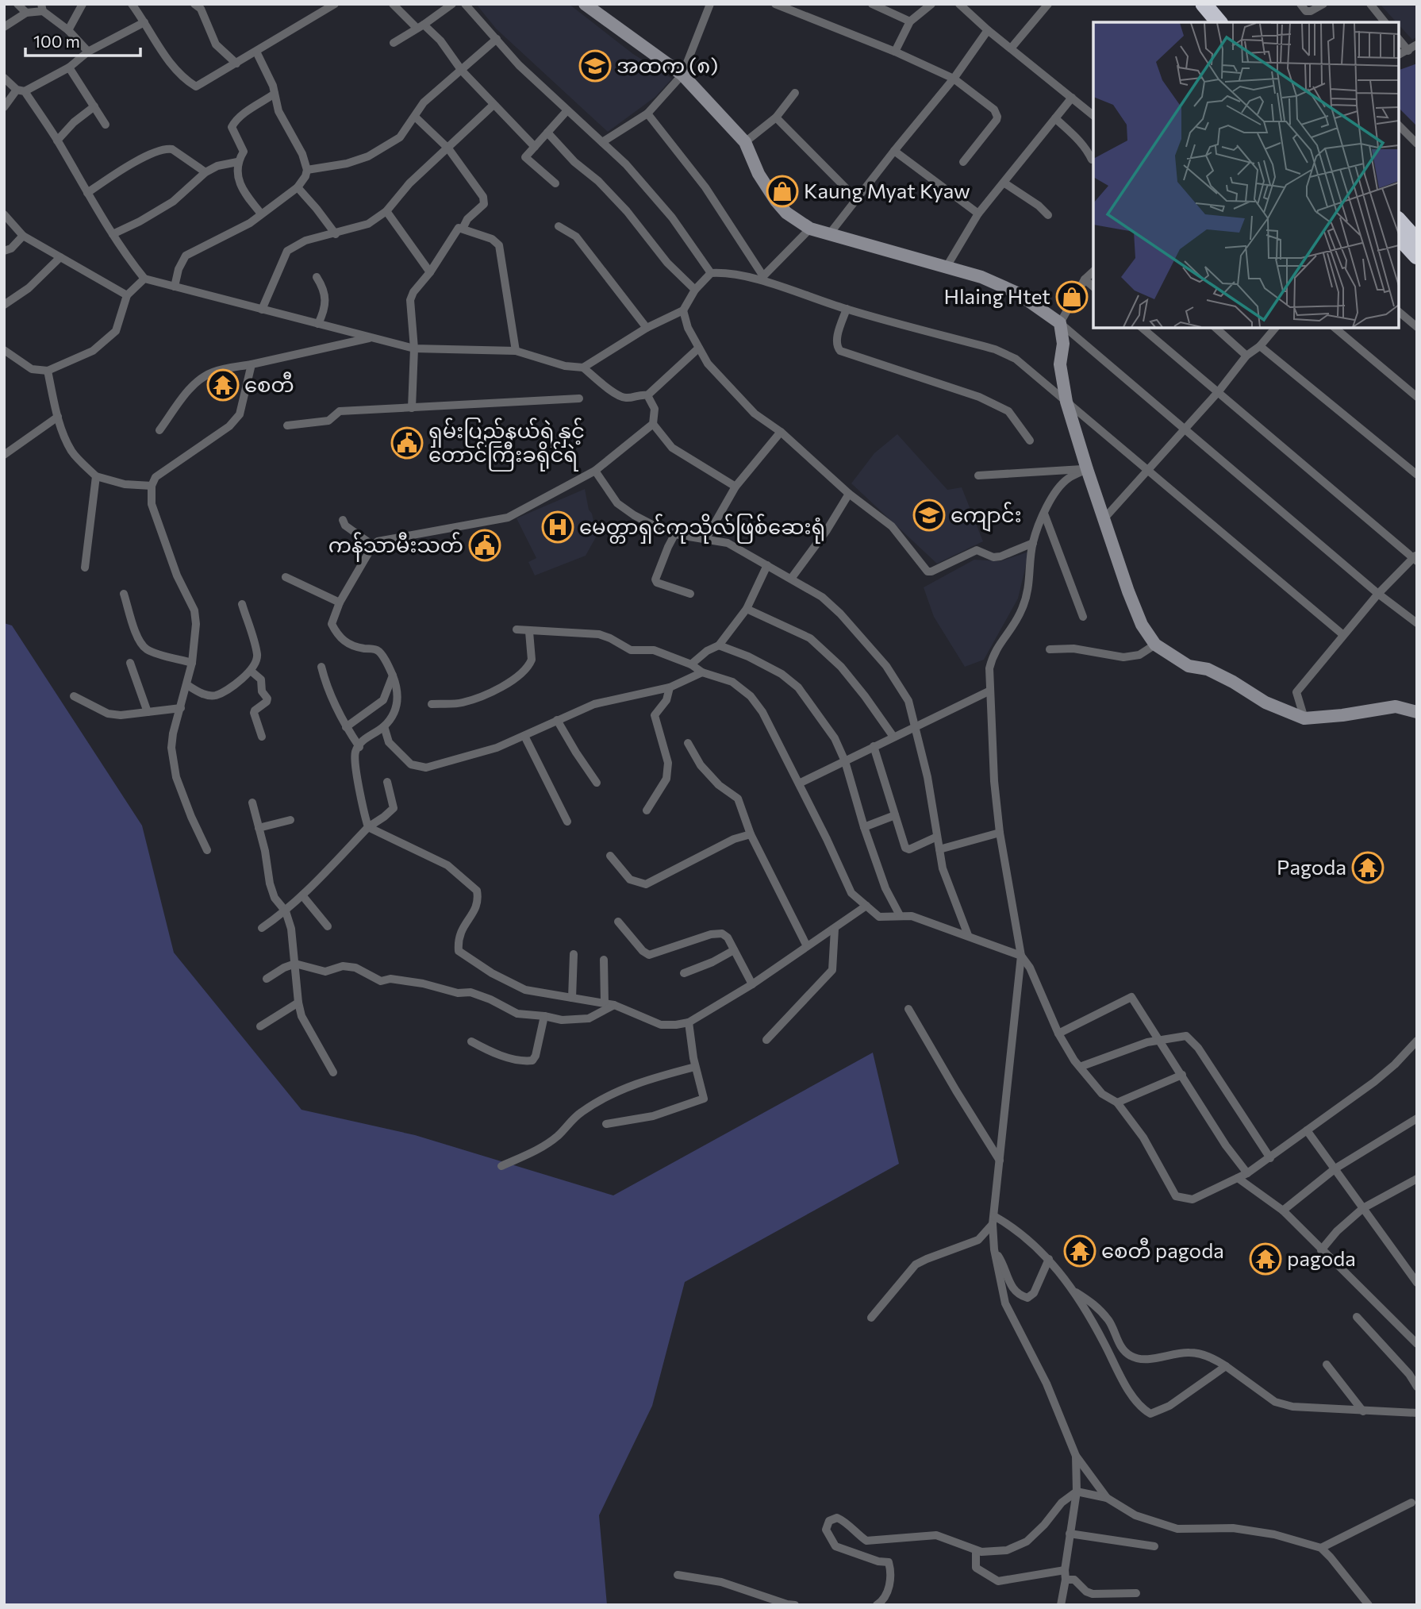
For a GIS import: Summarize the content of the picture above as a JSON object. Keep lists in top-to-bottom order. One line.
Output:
{"places":{"school or university":["အထက (၈)","ကျောင်း"],"shop":["Kaung Myat Kyaw","Hlaing Htet"],"temple":["စေတီ","Pagoda","စေတီ pagoda","pagoda"],"public building":["ရှမ်းပြည်နယ်ရဲ နှင့် တောင်ကြီးခရိုင်ရဲ","ကန်သာမီးသတ်"],"hospital":["မေတ္တာရှင်ကုသိုလ်ဖြစ်ဆေးရုံ"]},"scale_bar":"100 m"}
